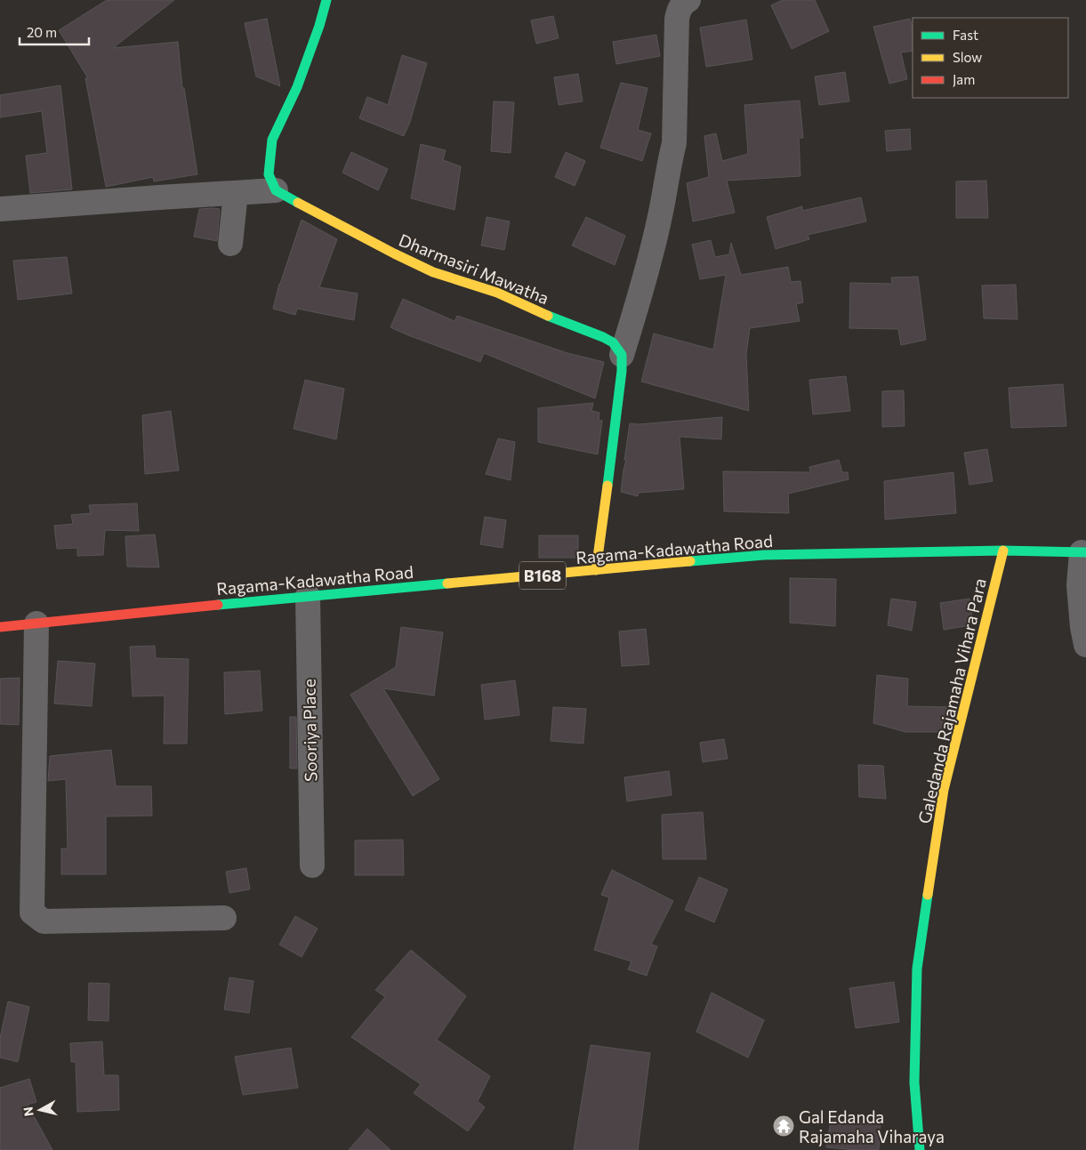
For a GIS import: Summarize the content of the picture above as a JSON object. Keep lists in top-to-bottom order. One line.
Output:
{"streets":{"street":["Dharmasiri Mawatha","Ragama-Kadawatha Road","B168","Galedanda Rajamaha Vihara Para","Sooriya Place"]},"crossings":[["Ragama-Kadawatha Road","Galedanda Rajamaha Vihara Para"],["Ragama-Kadawatha Road","Sooriya Place"]],"places":{"temple":["Gal Edanda Rajamaha Viharaya"]},"legend":["Fast","Slow","Jam"],"scale_bar":"20 m","north":"left"}
